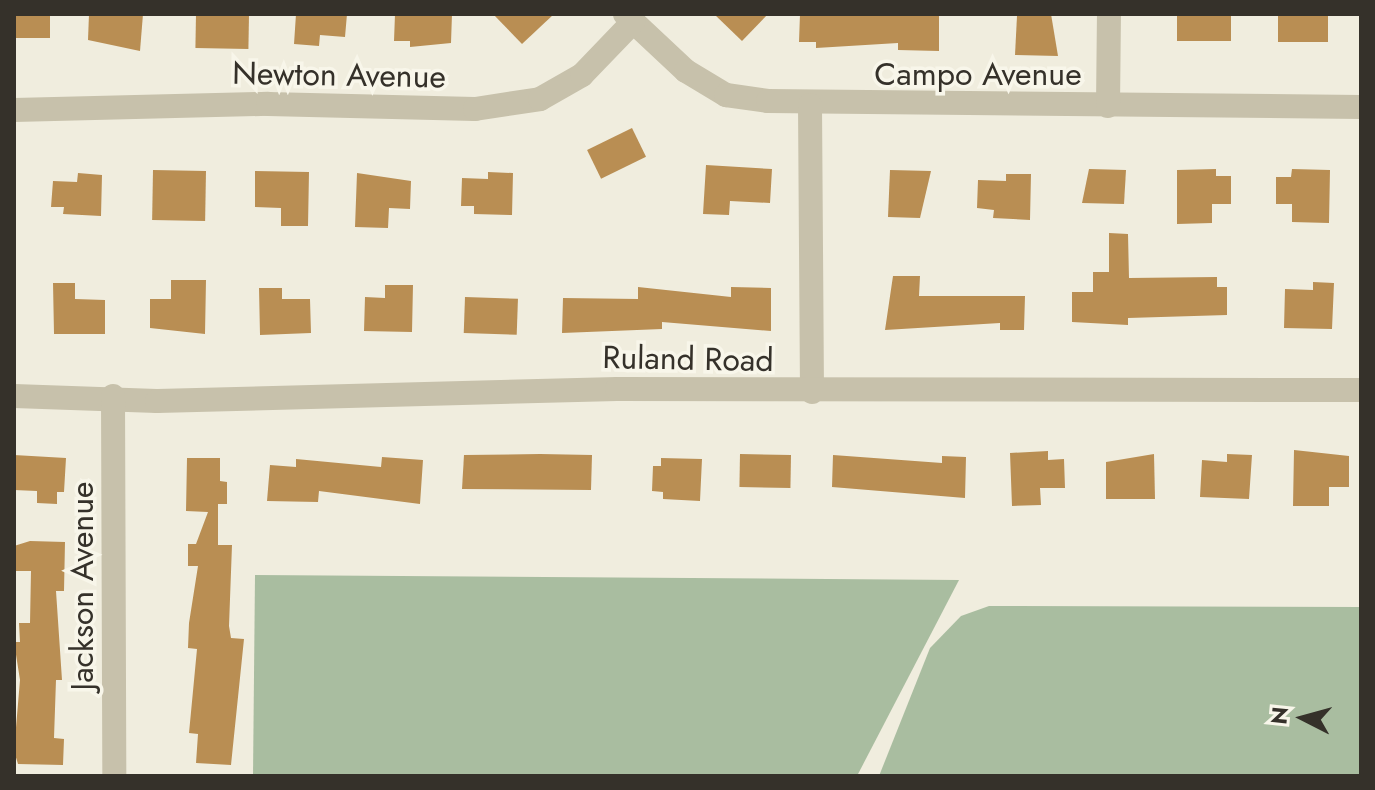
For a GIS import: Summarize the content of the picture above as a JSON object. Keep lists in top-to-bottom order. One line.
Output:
{"streets":{"street":["Campo Avenue","Newton Avenue","Ruland Road","Jackson Avenue"]},"crossings":[["Campo Avenue","Newton Avenue"],["Ruland Road","Jackson Avenue"]],"north":"left"}
